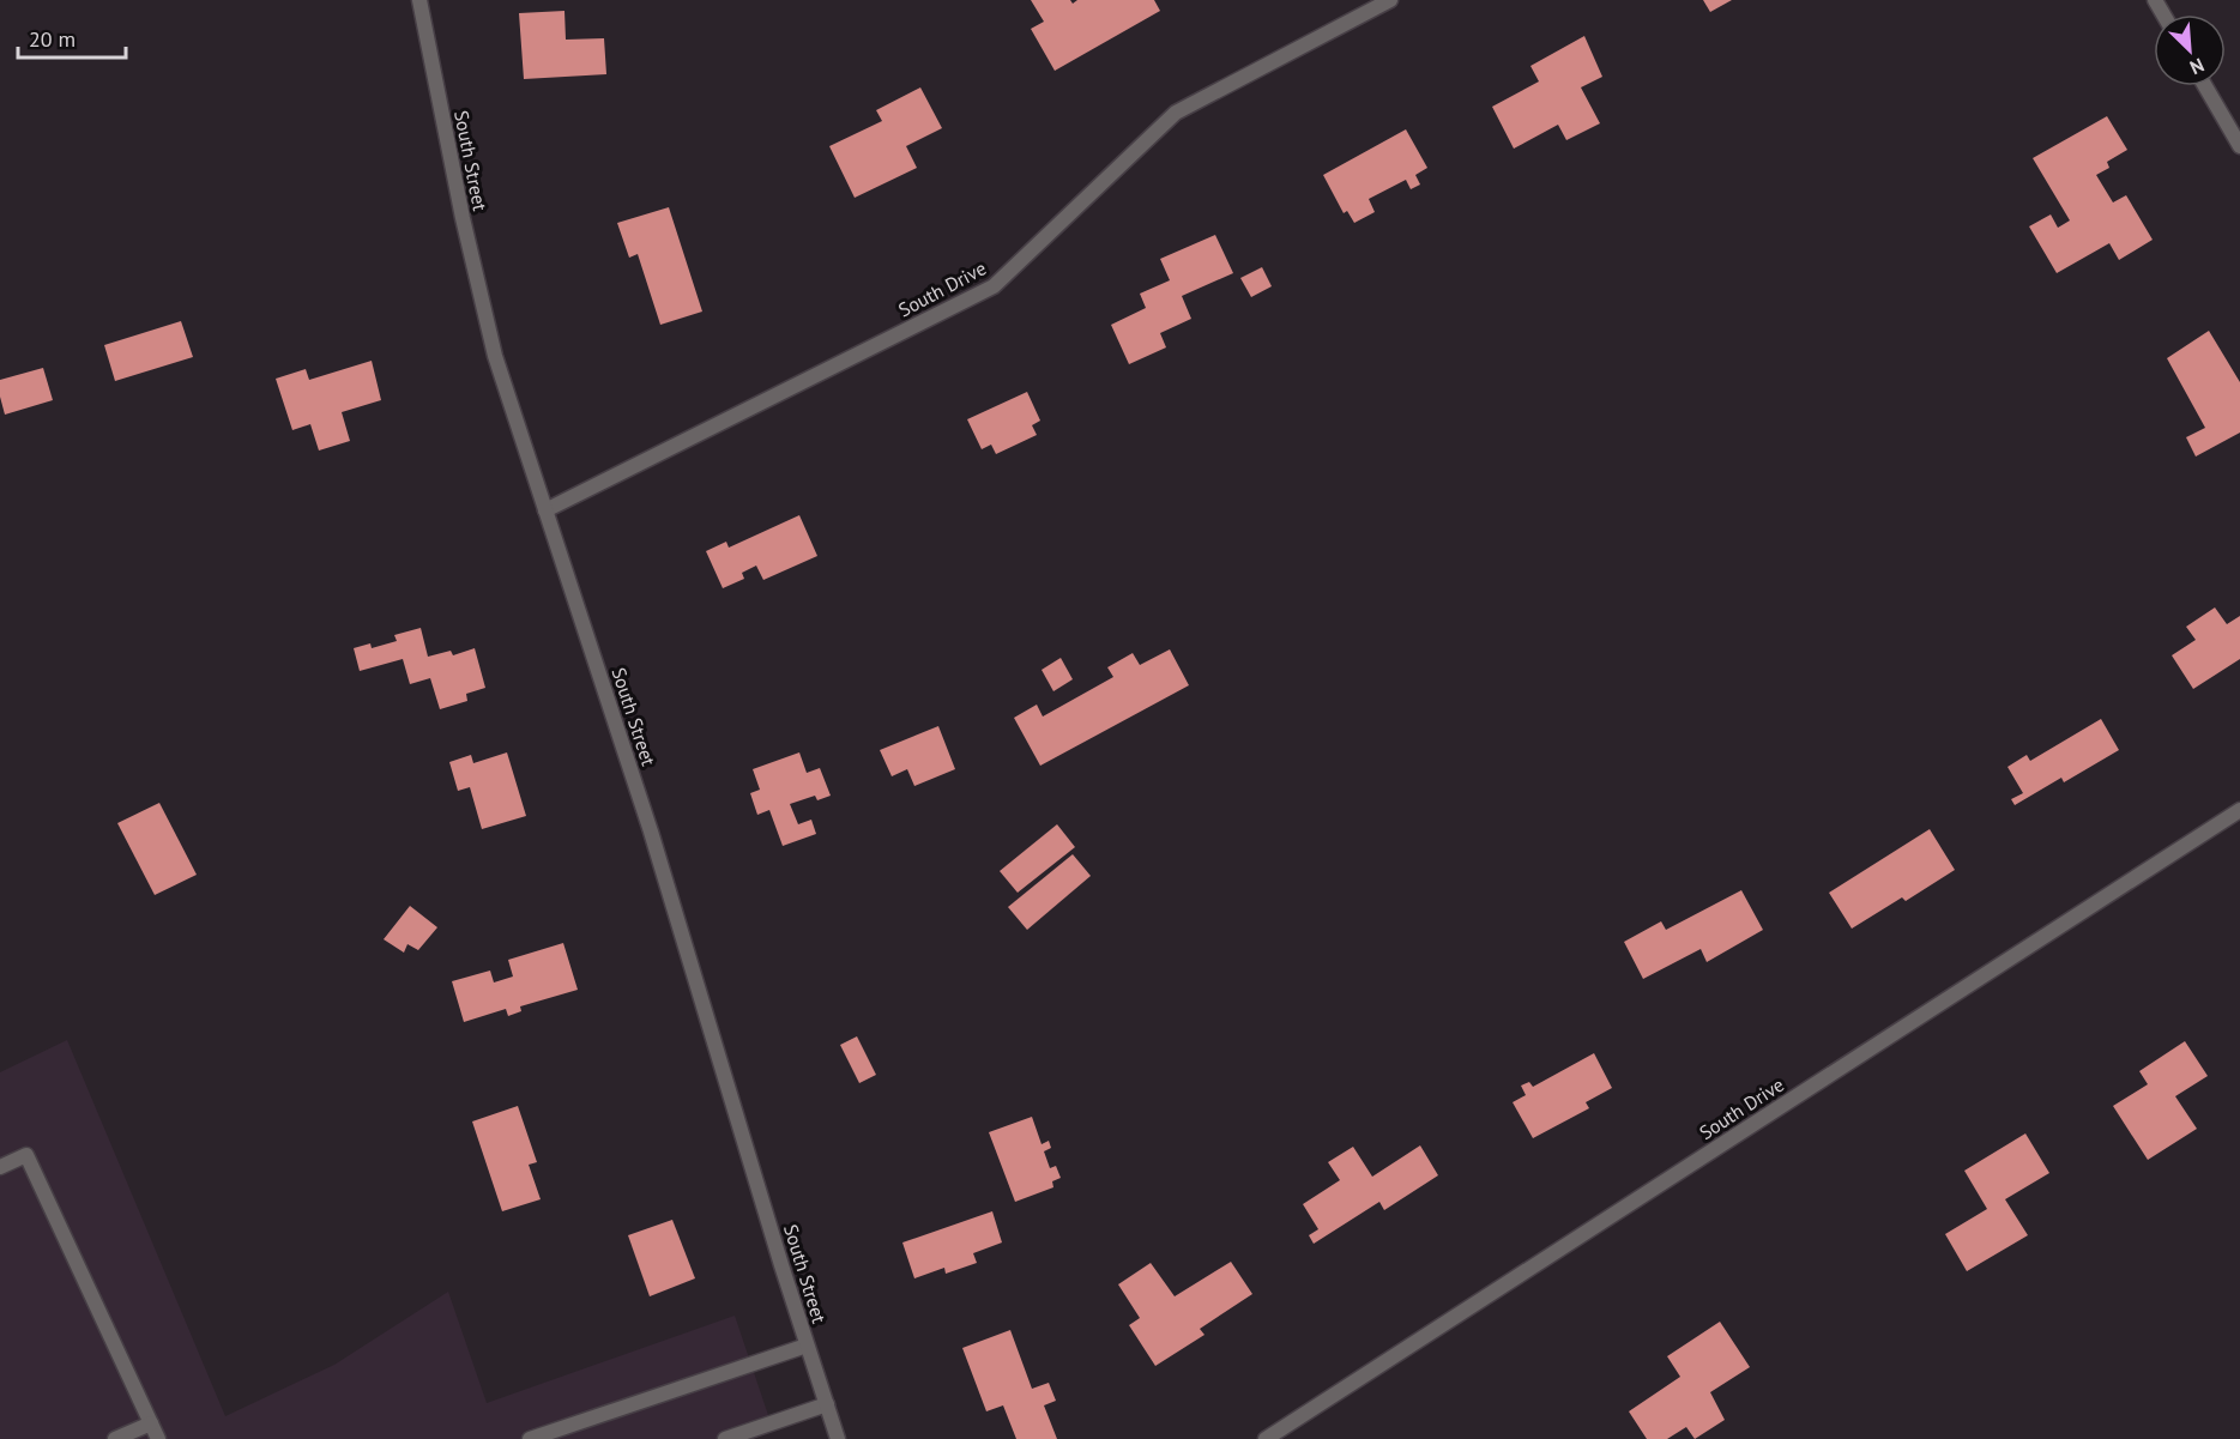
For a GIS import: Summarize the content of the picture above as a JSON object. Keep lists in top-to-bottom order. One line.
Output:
{"streets":{"street":["South Street","South Drive"]},"crossings":[["South Street","South Drive"]],"scale_bar":"20 m","north":"bottom right"}
